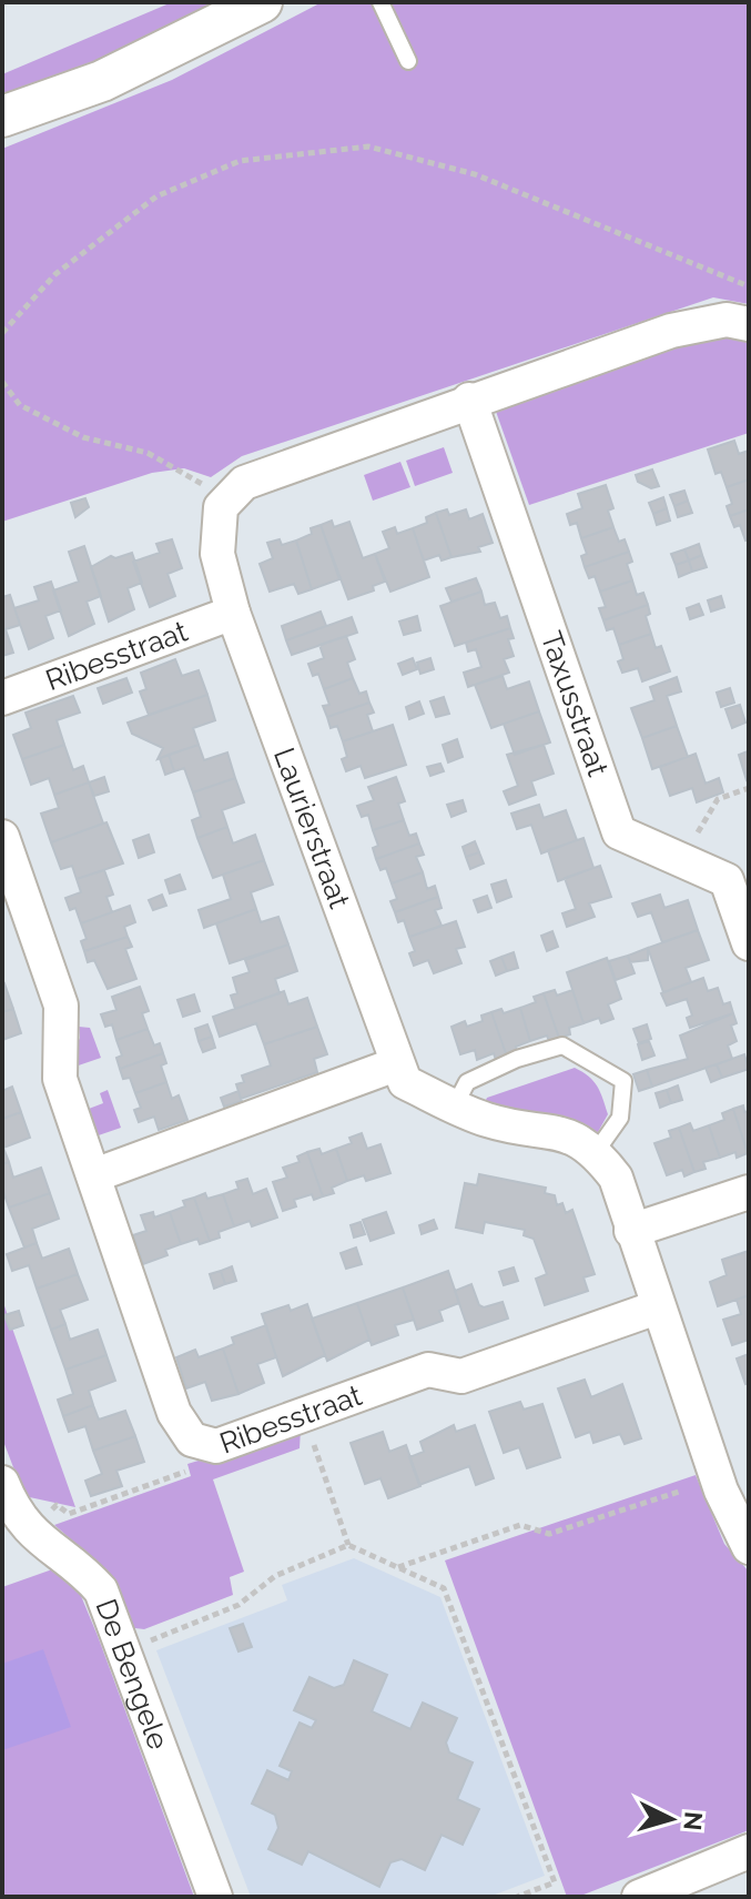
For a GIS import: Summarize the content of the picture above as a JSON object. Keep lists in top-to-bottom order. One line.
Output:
{"streets":{"street":["Ribesstraat","Taxusstraat","Laurierstraat","De Bengele"]},"crossings":[["Ribesstraat","Laurierstraat"]],"north":"right"}
